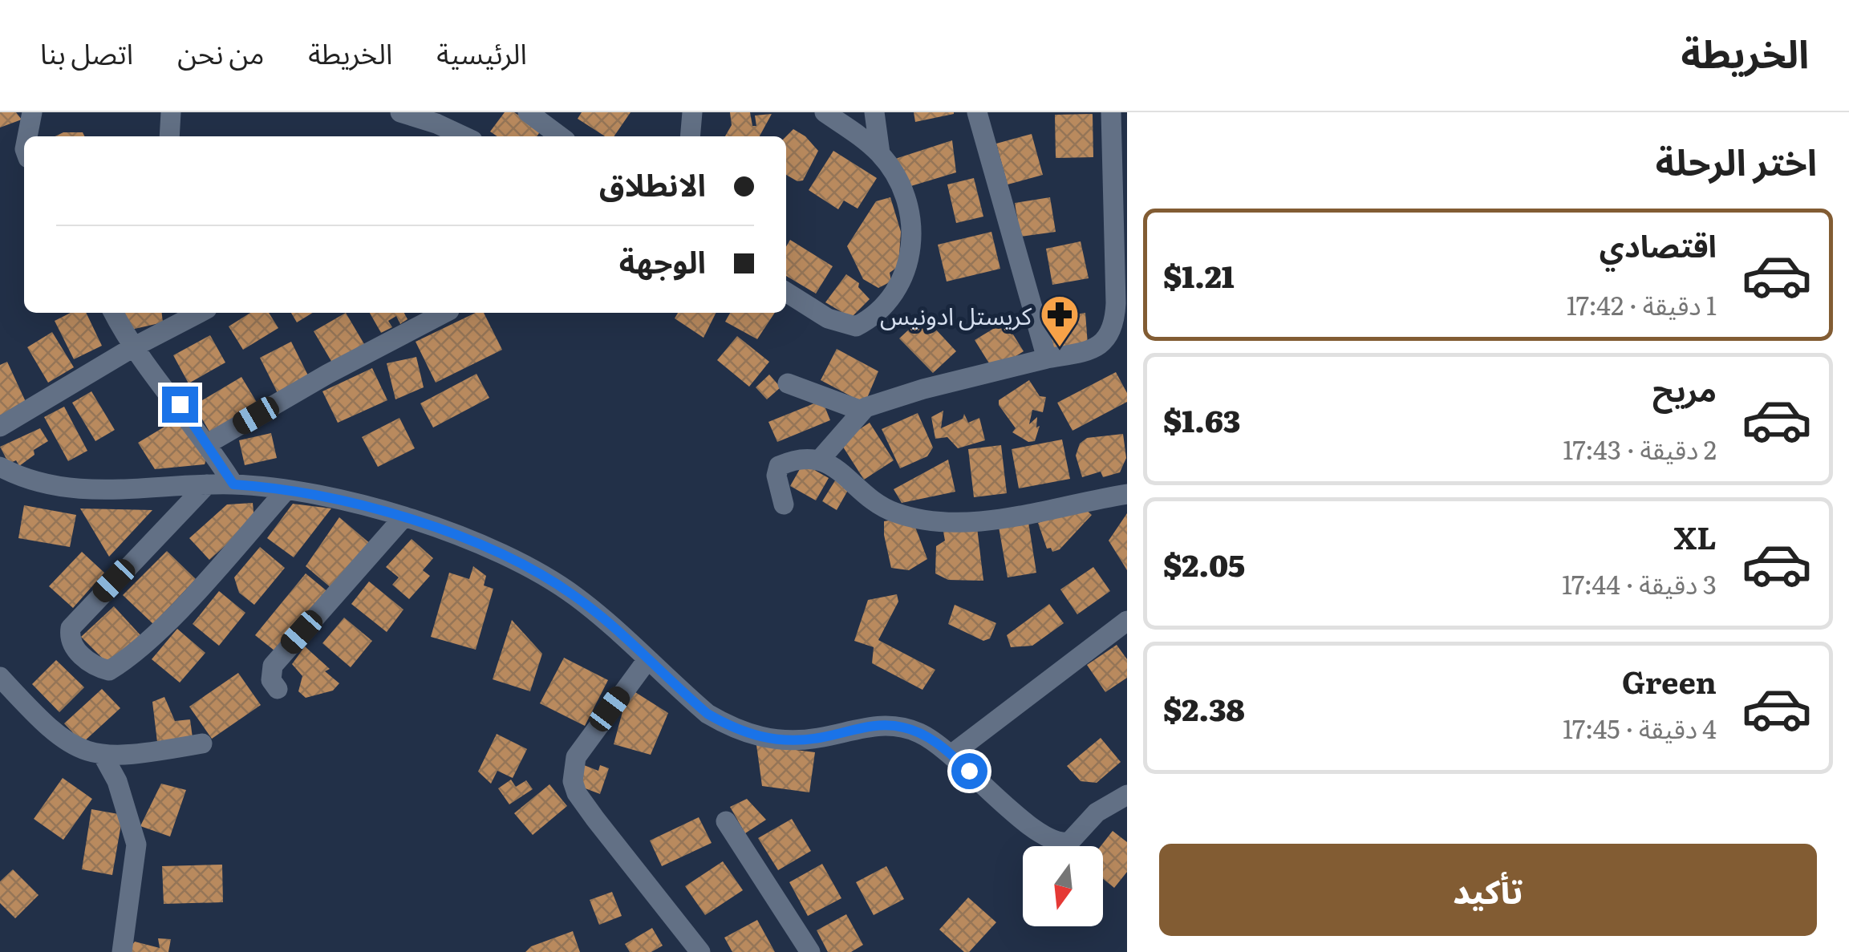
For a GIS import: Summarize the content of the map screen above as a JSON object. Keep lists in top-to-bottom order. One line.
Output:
{"places":{"pharmacy":["كريستل ادونيس"]},"north":"bottom","page":{"header":"الخريطة","nav":["الرئيسية","الخريطة","من نحن","اتصل بنا"],"heading":"اختر الرحلة","banner":["الانطلاق","الوجهة"],"list":[{"name":"اقتصادي","note":"1 دقيقة · 17:42","value":"$1.21"},{"name":"مريح","note":"2 دقيقة · 17:43","value":"$1.63"},{"name":"XL","note":"3 دقيقة · 17:44","value":"$2.05"},{"name":"Green","note":"4 دقيقة · 17:45","value":"$2.38"}],"buttons":"تأكيد"}}
